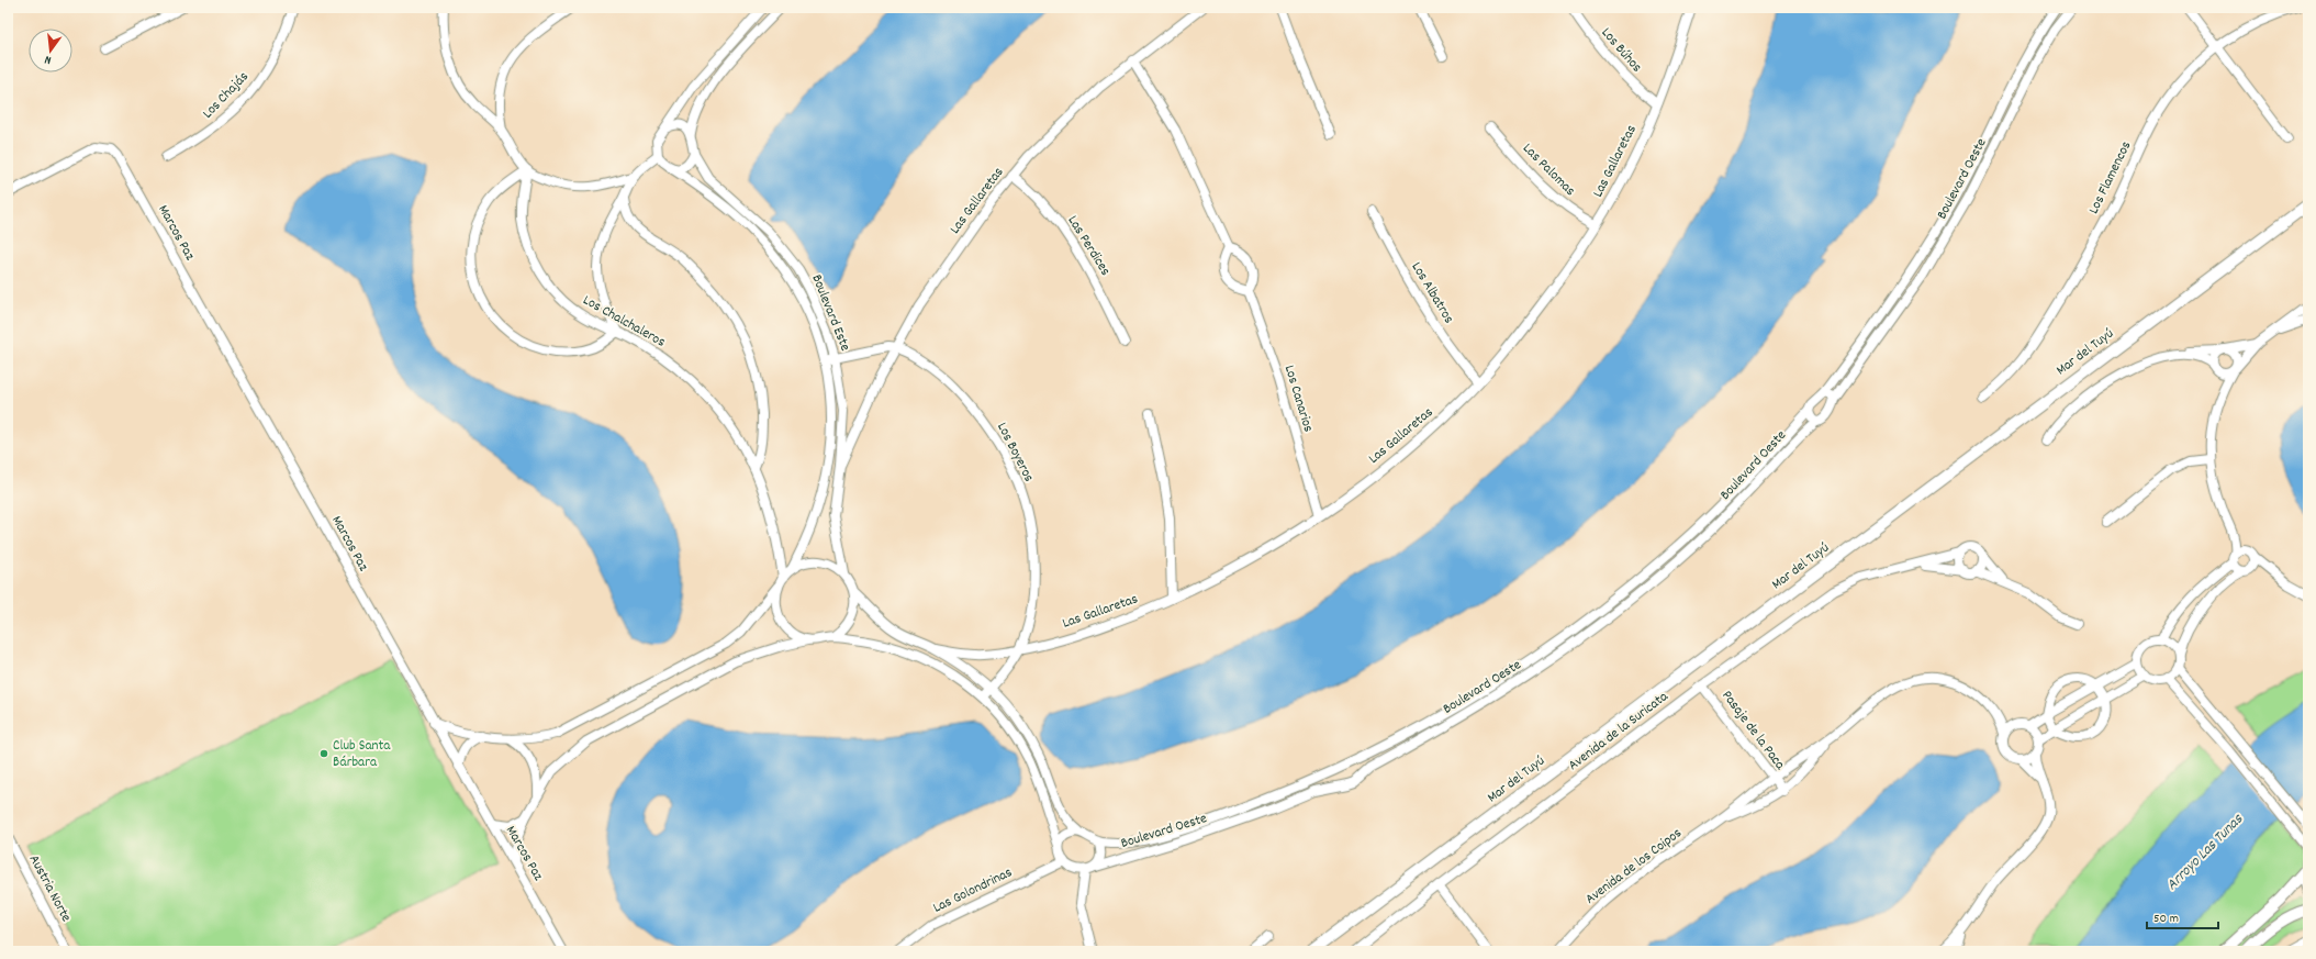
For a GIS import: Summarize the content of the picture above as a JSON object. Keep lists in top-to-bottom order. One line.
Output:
{"streets":{"street":["Los Búhos","Los Chajás","Las Gallaretas","Las Palomas","Los Flamencos","Boulevard Oeste","Marcos Paz","Las Perdices","Los Albatros","Boulevard Este","Los Chalchaleros","Mar del Tuyú","Los Canarios","Los Boyeros","Pasaje de la Paca","Avenida de la Suricata","Avenida de los Coipos","Austria Norte","Las Golondrinas"]},"crossings":[["Los Búhos","Las Gallaretas"],["Las Gallaretas","Las Palomas"],["Las Gallaretas","Las Perdices"],["Las Gallaretas","Los Albatros"],["Las Gallaretas","Boulevard Este"],["Las Gallaretas","Los Canarios"],["Las Gallaretas","Los Boyeros"],["Boulevard Oeste","Las Golondrinas"],["Boulevard Este","Los Chalchaleros"],["Pasaje de la Paca","Avenida de la Suricata"],["Pasaje de la Paca","Avenida de los Coipos"]],"water":["Arroyo Las Tunas"],"places":["Club Santa Bárbara"],"scale_bar":"50 m","north":"bottom"}
